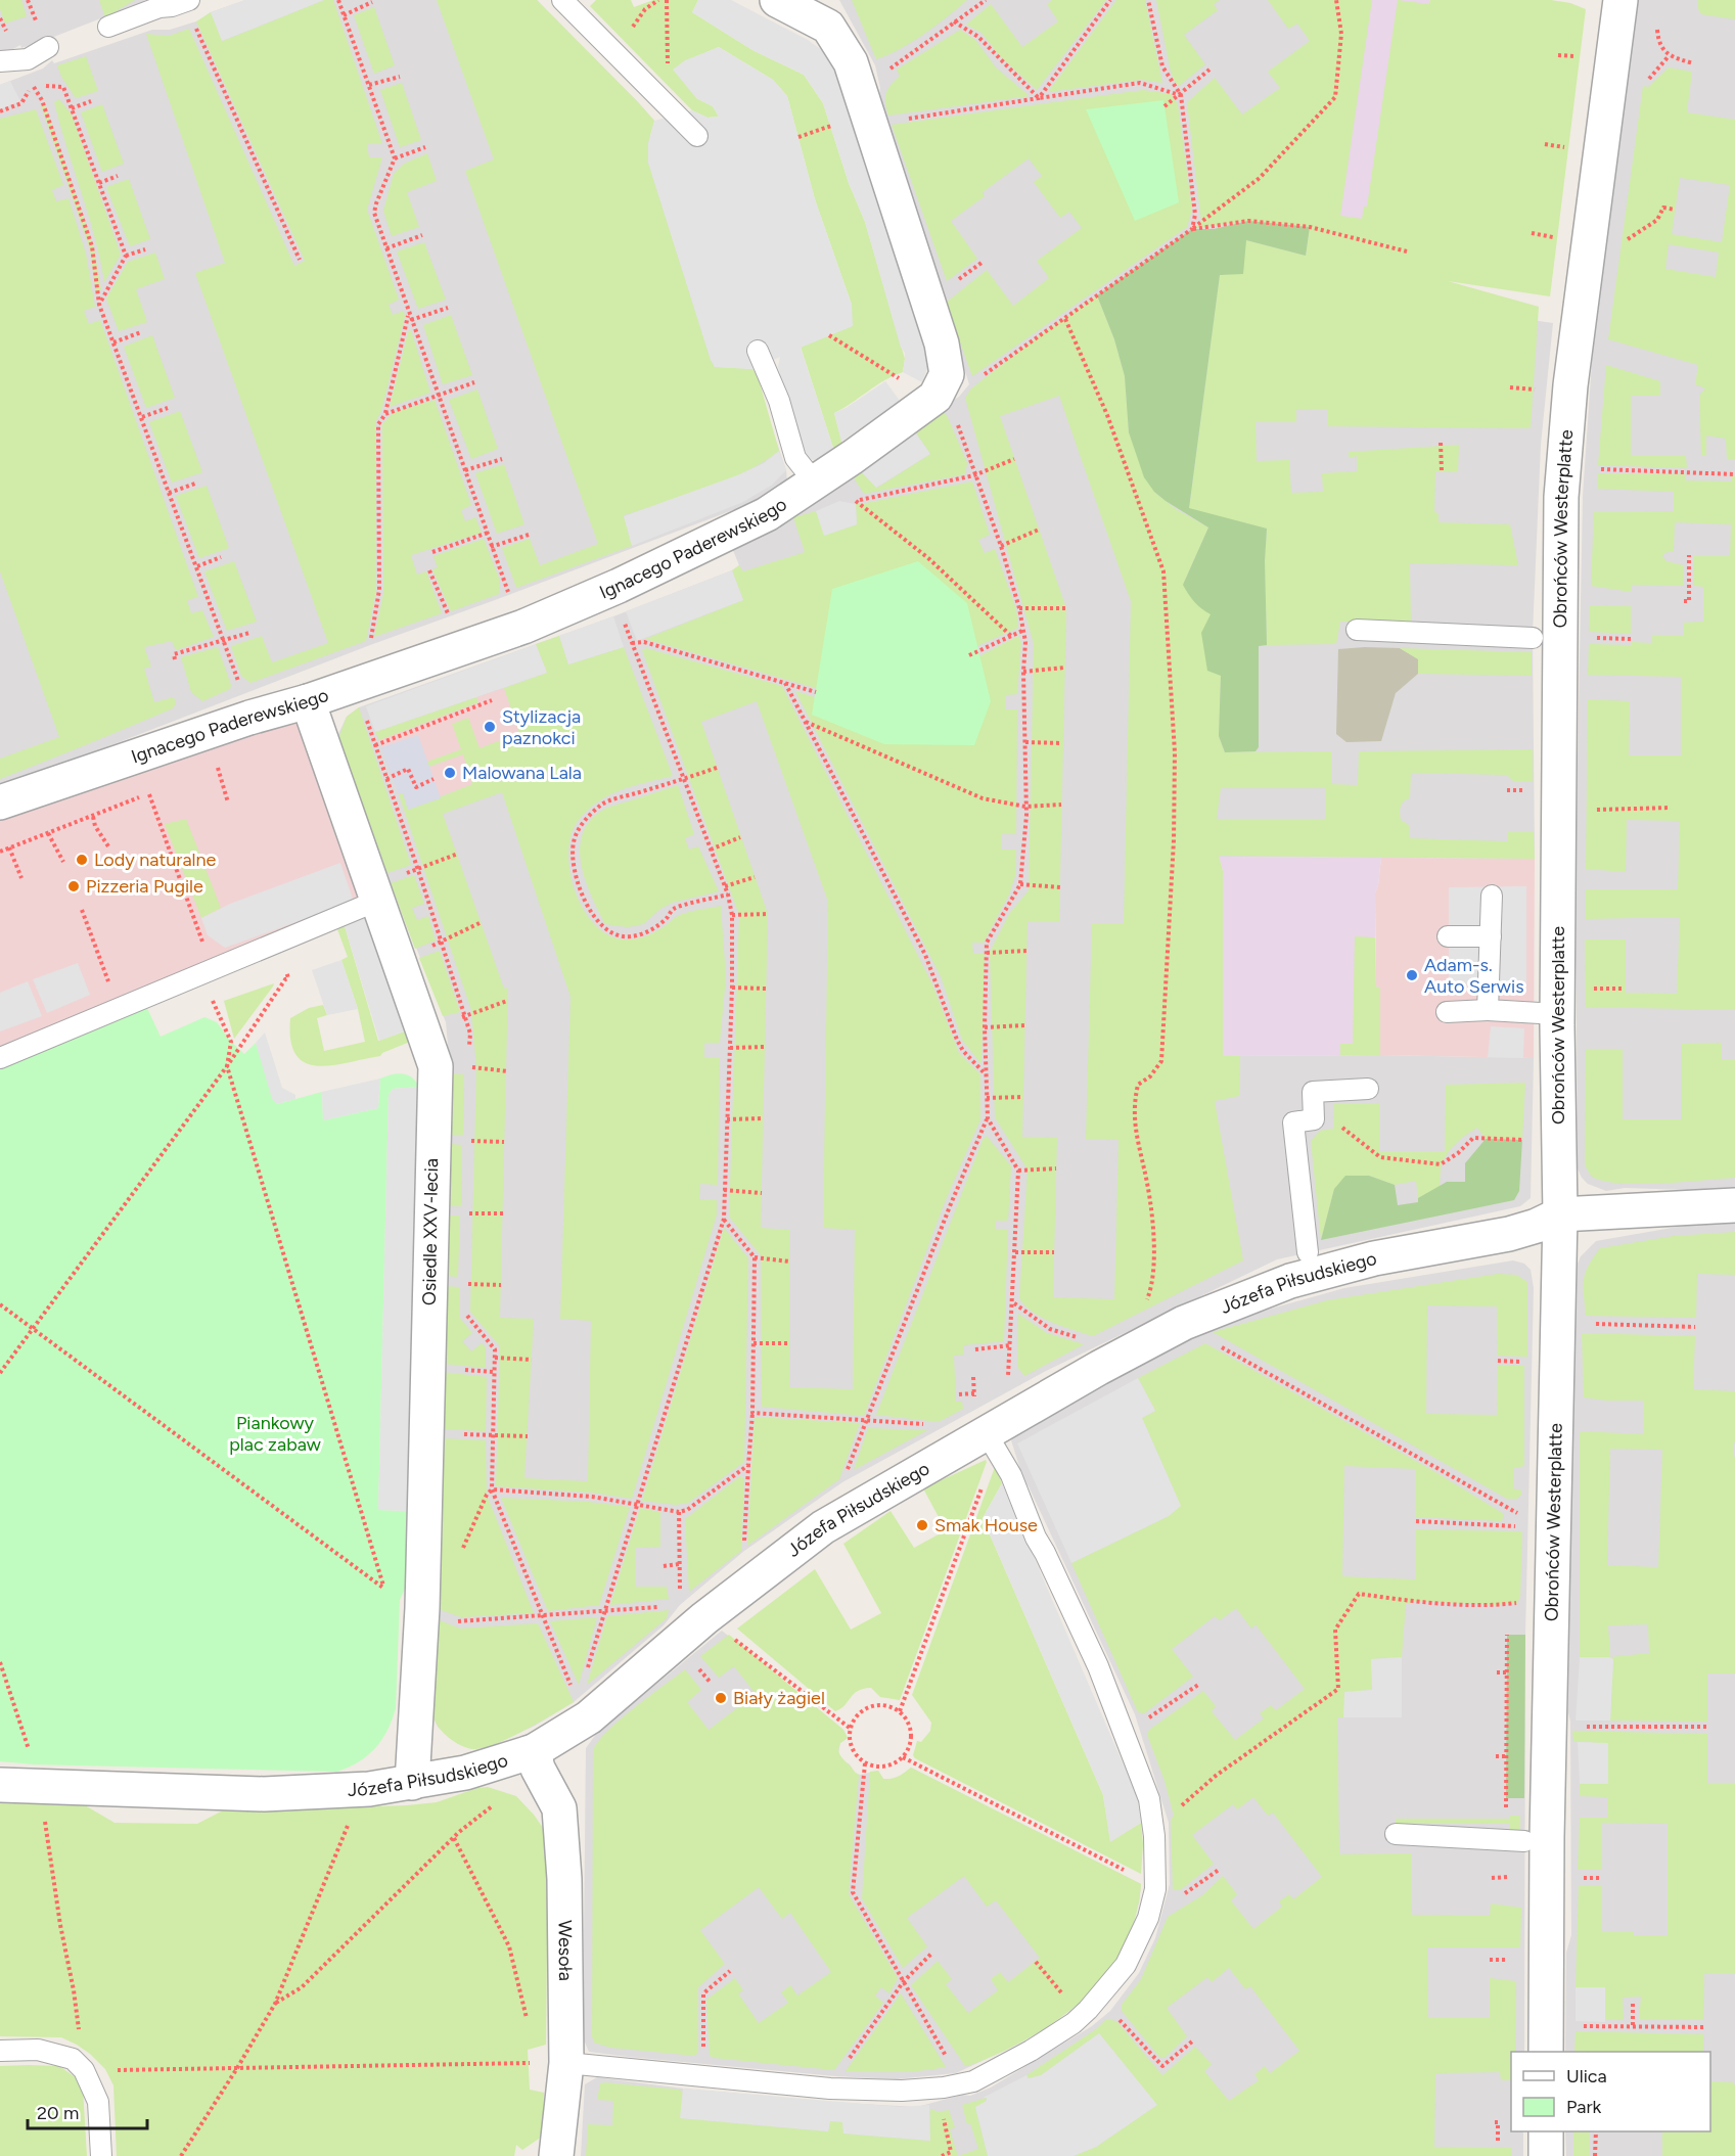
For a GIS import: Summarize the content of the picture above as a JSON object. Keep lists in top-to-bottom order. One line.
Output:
{"streets":{"street":["Obrońców Westerplatte","Ignacego Paderewskiego","Osiedle XXV-lecia","Józefa Piłsudskiego","Wesoła"]},"crossings":[["Obrońców Westerplatte","Józefa Piłsudskiego"],["Ignacego Paderewskiego","Osiedle XXV-lecia"],["Osiedle XXV-lecia","Józefa Piłsudskiego"],["Józefa Piłsudskiego","Wesoła"]],"parks":["Piankowy plac zabaw"],"places":["Stylizacja paznokci","Malowana Lala","Lody naturalne","Pizzeria Pugile","Adam-s. Auto Serwis","Smak House","Biały żagiel"],"legend":["Ulica","Park"],"scale_bar":"20 m"}
